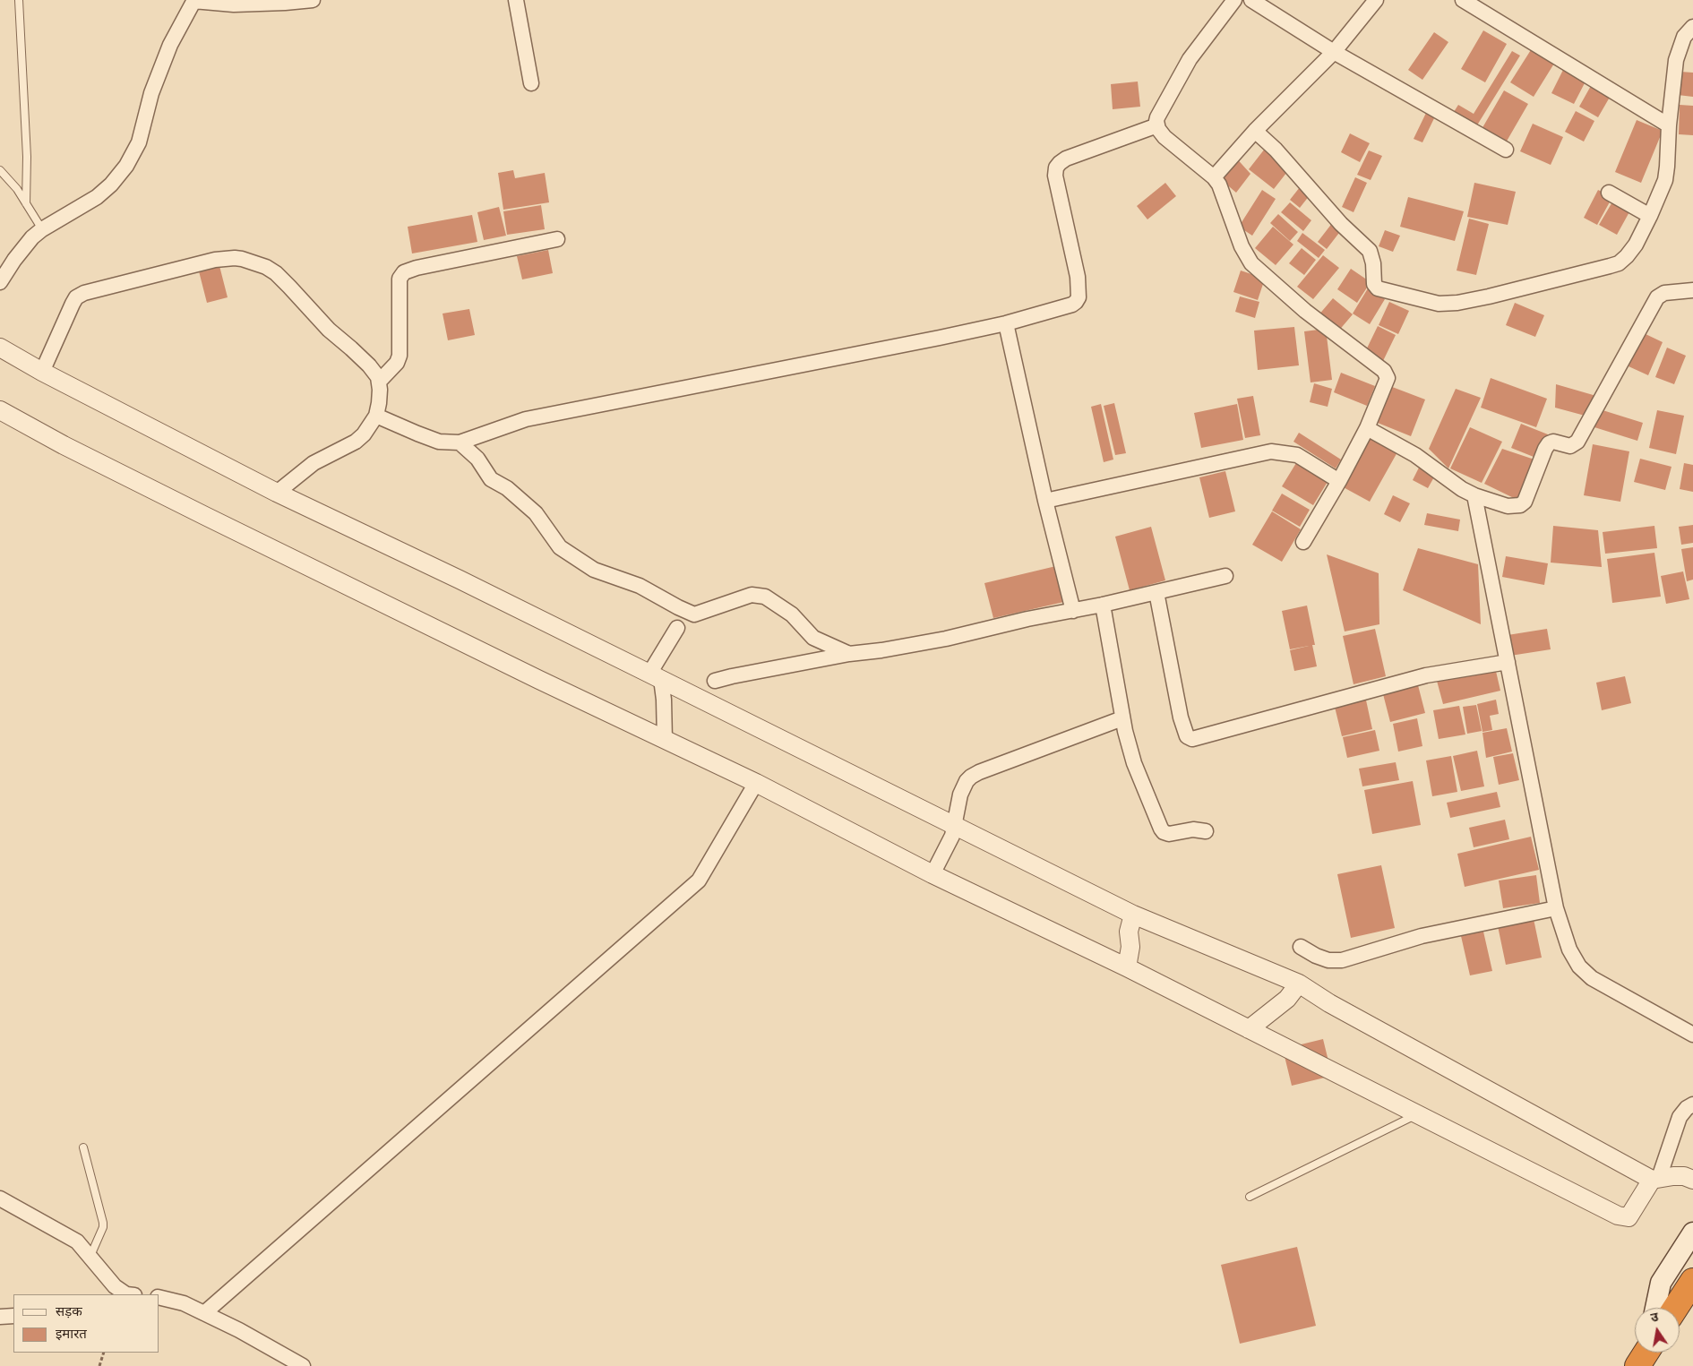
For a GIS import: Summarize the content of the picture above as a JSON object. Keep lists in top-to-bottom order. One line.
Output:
{"legend":["सड़क","इमारत"],"north":"top"}
